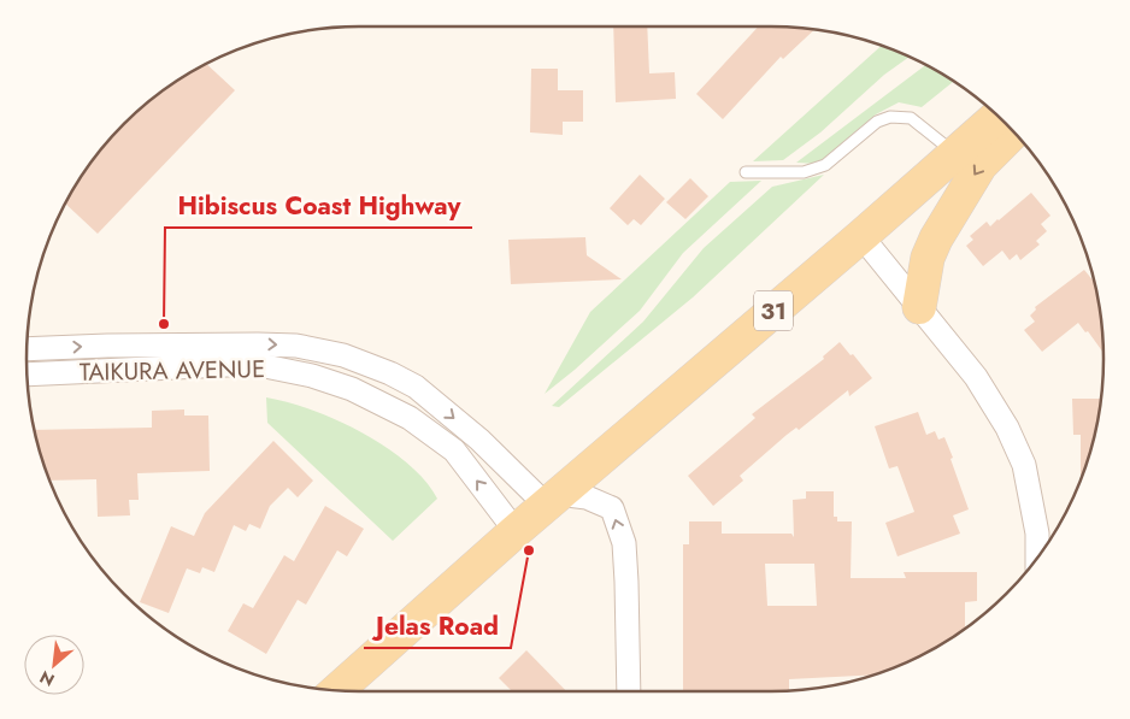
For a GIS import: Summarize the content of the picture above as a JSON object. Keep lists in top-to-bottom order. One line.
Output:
{"streets":{"main road":["31"],"street":["TAIKURA AVENUE"]},"crossings":[["31","TAIKURA AVENUE"]],"places":["Hibiscus Coast Highway","Jelas Road"],"north":"bottom left"}
